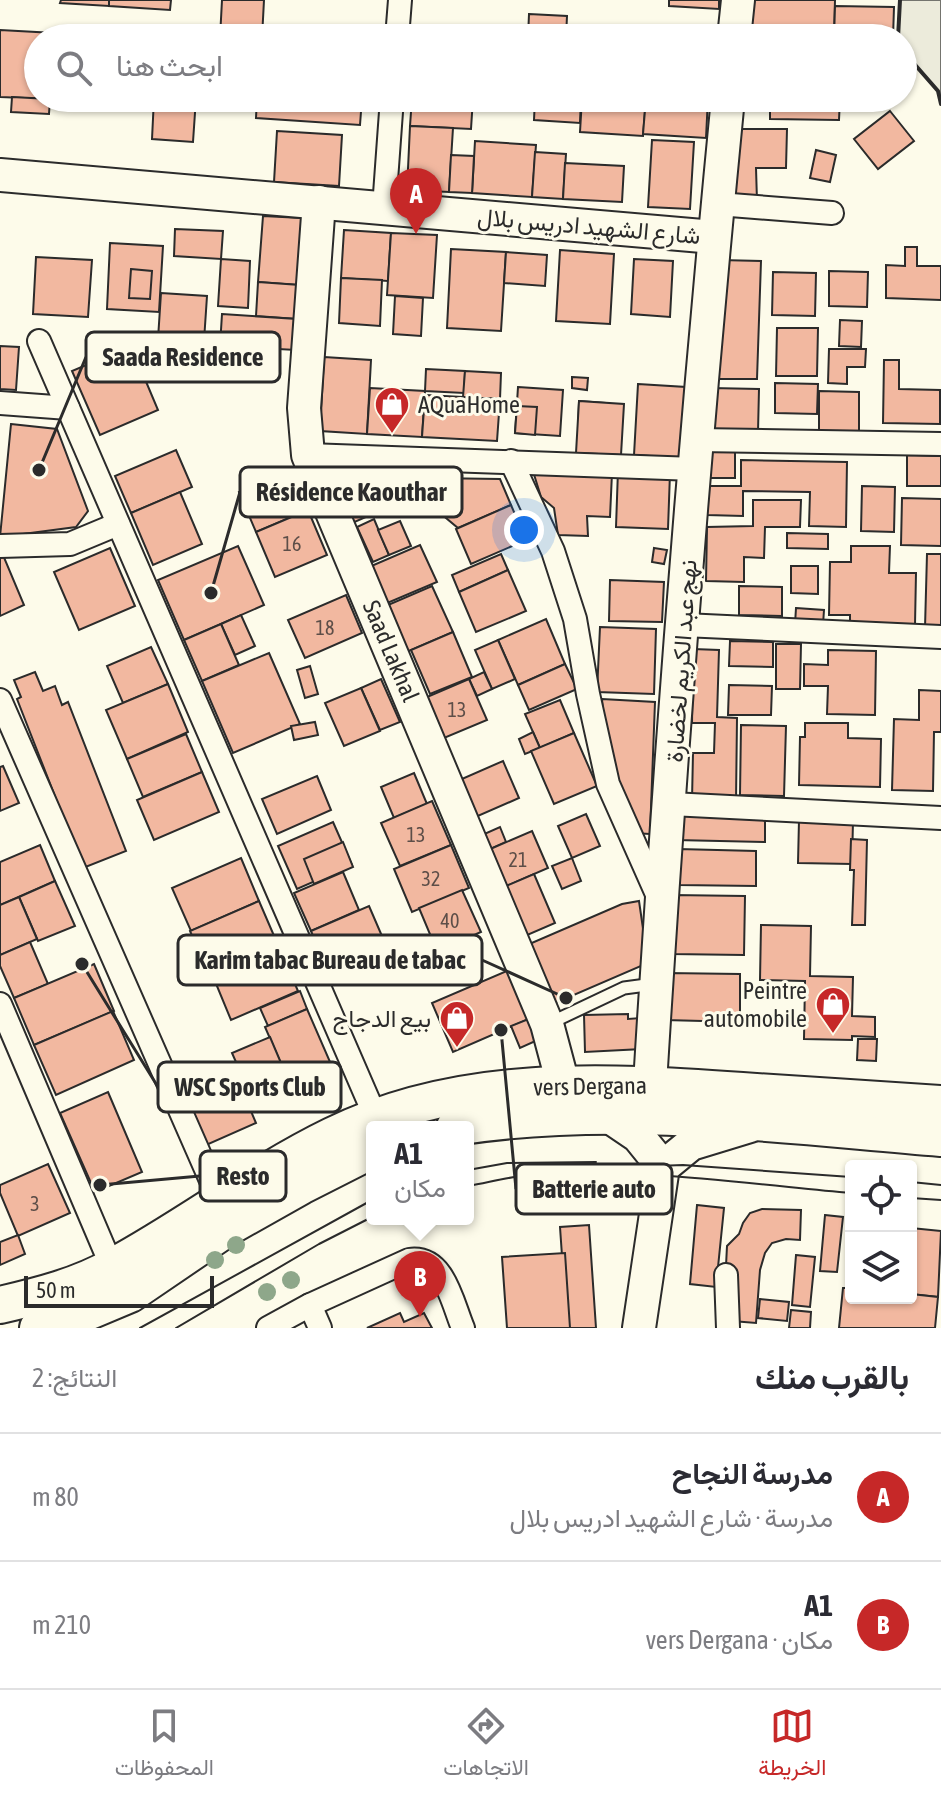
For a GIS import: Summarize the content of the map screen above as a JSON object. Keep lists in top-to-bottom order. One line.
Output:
{"streets":{"main road":["شارع الشهيد ادريس بلال","Saad Lakhal","نهج عبد الكريم لخضارة","vers Dergana"]},"crossings":[["شارع الشهيد ادريس بلال","Saad Lakhal"],["شارع الشهيد ادريس بلال","نهج عبد الكريم لخضارة"],["Saad Lakhal","vers Dergana"],["نهج عبد الكريم لخضارة","vers Dergana"]],"places":{"shop":["AQuaHome","Peintre automobile","بيع الدجاج"],"other":["Saada Residence","Résidence Kaouthar","WSC Sports Club","Karim tabac Bureau de tabac","Batterie auto","Resto"]},"house_numbers":["16","18","13","13","21","32","40","3"],"scale_bar":"50 m","page":{"search":"ابحث هنا","pins":["A","B"],"popup":["A1","مكان"],"scale":"50 m","heading":["بالقرب منك","النتائج: 2"],"list":[{"mark":"A","name":"مدرسة النجاح","note":"مدرسة · شارع الشهيد ادريس بلال","value":"80 m"},{"mark":"B","name":"A1","note":"مكان · vers Dergana","value":"210 m"}],"nav":["الخريطة","الاتجاهات","المحفوظات"]}}
